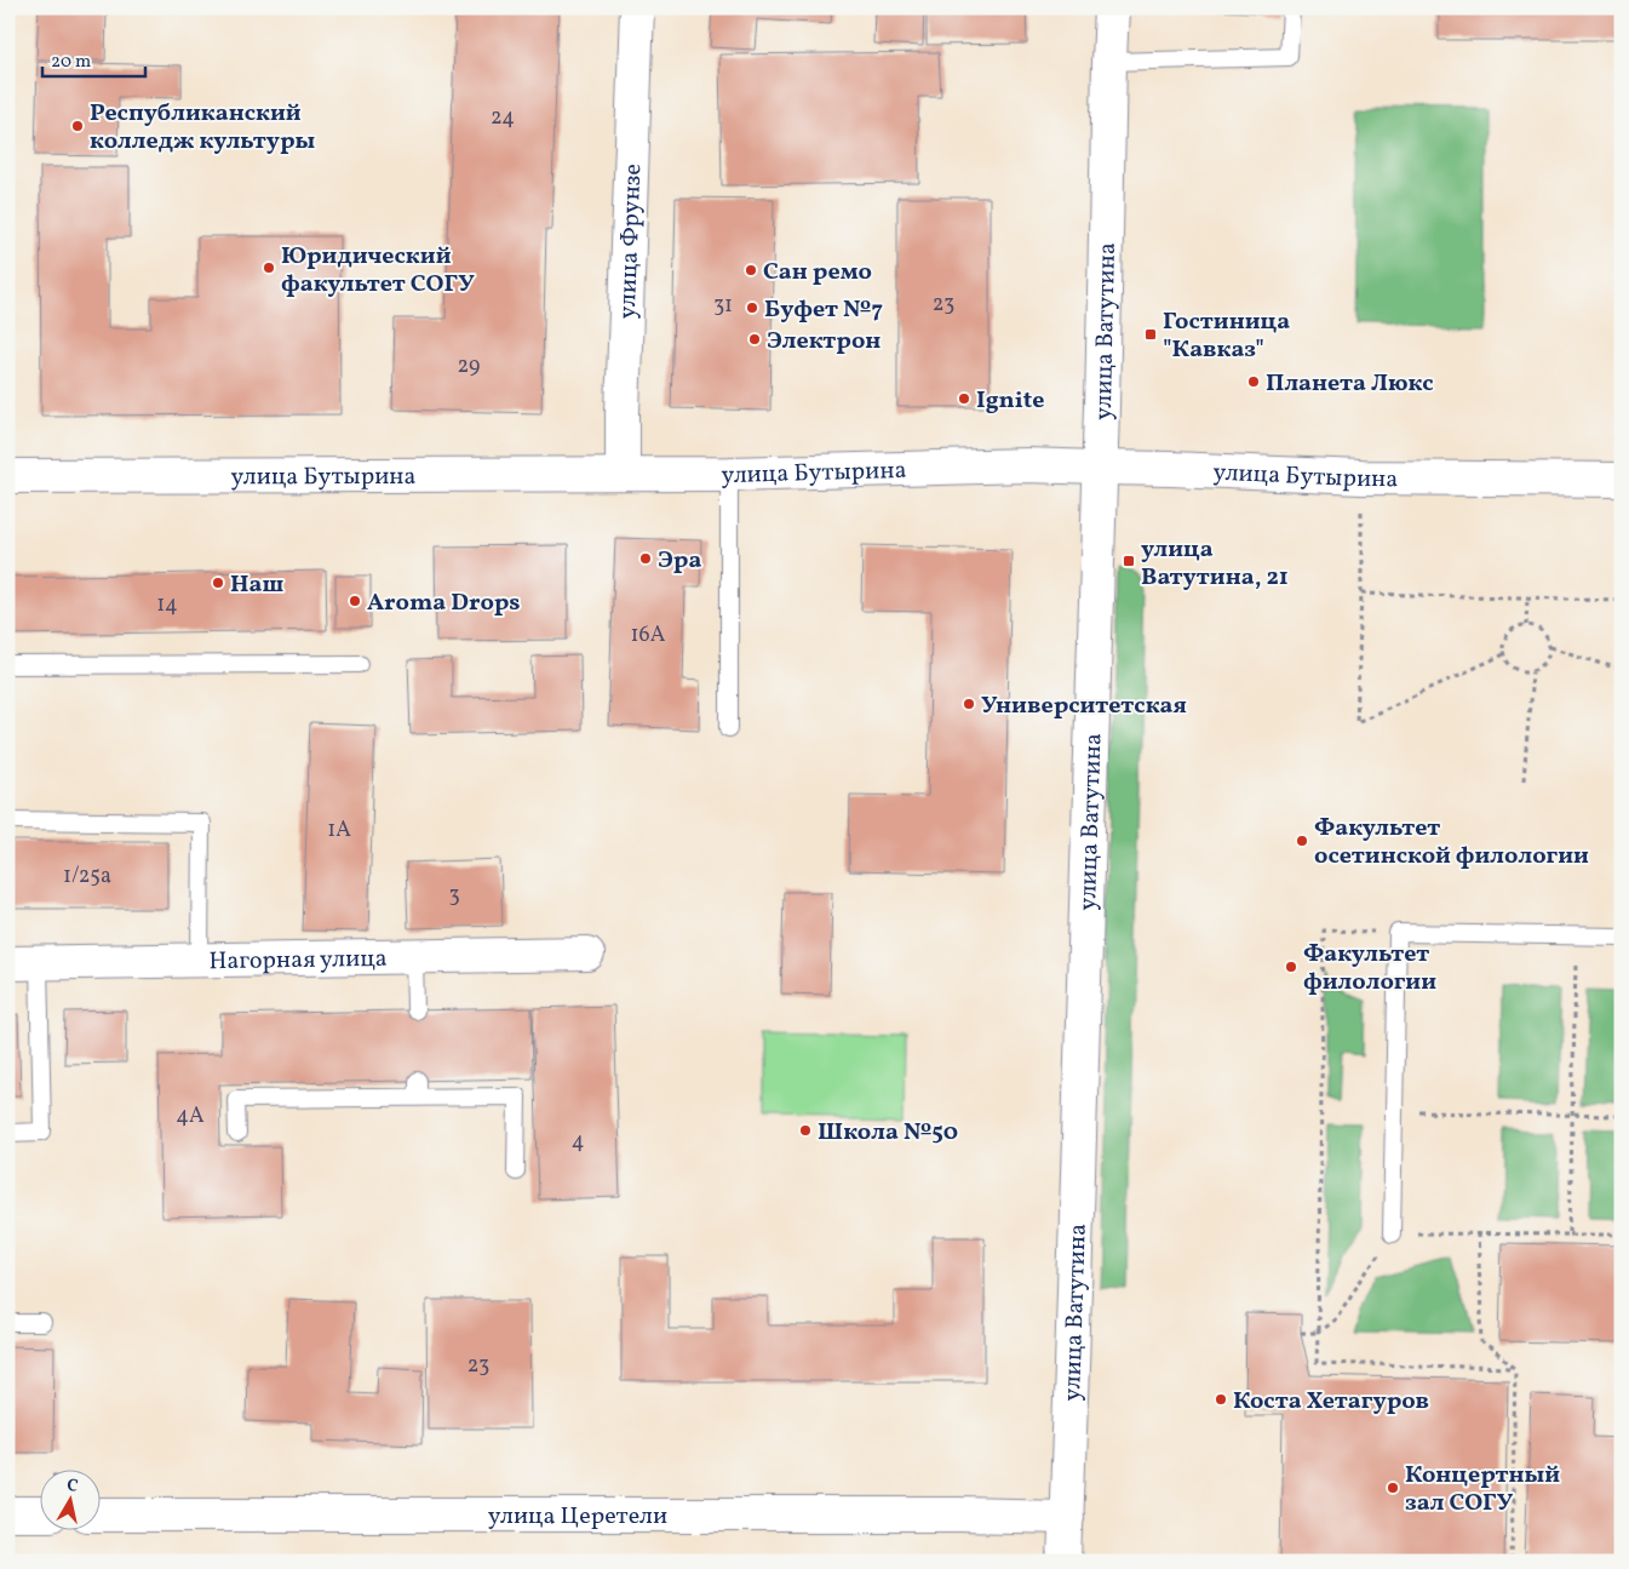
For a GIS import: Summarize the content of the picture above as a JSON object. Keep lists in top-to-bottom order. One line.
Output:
{"streets":{"main road":["улица Фрунзе","улица Ватутина","улица Бутырина","Нагорная улица","улица Церетели"]},"crossings":[["улица Фрунзе","улица Бутырина"],["улица Ватутина","улица Бутырина"],["улица Ватутина","улица Церетели"]],"places":{"other":["Республиканский колледж культуры","Юридический факультет СОГУ","Сан ремо","Буфет №7","Электрон","Планета Люкс","Ignite","Эра","Наш","Aroma Drops","Университетская","Факультет осетинской филологии","Факультет филологии","Школа №50","Коста Хетагуров","Концертный зал СОГУ"],"transit":["Гостиница \"Кавказ\"","улица Ватутина, 21"]},"house_numbers":["24","23","31","29","14","16А","1А","1/25а","3","4А","4","23"],"scale_bar":"20 m","north":"top"}
